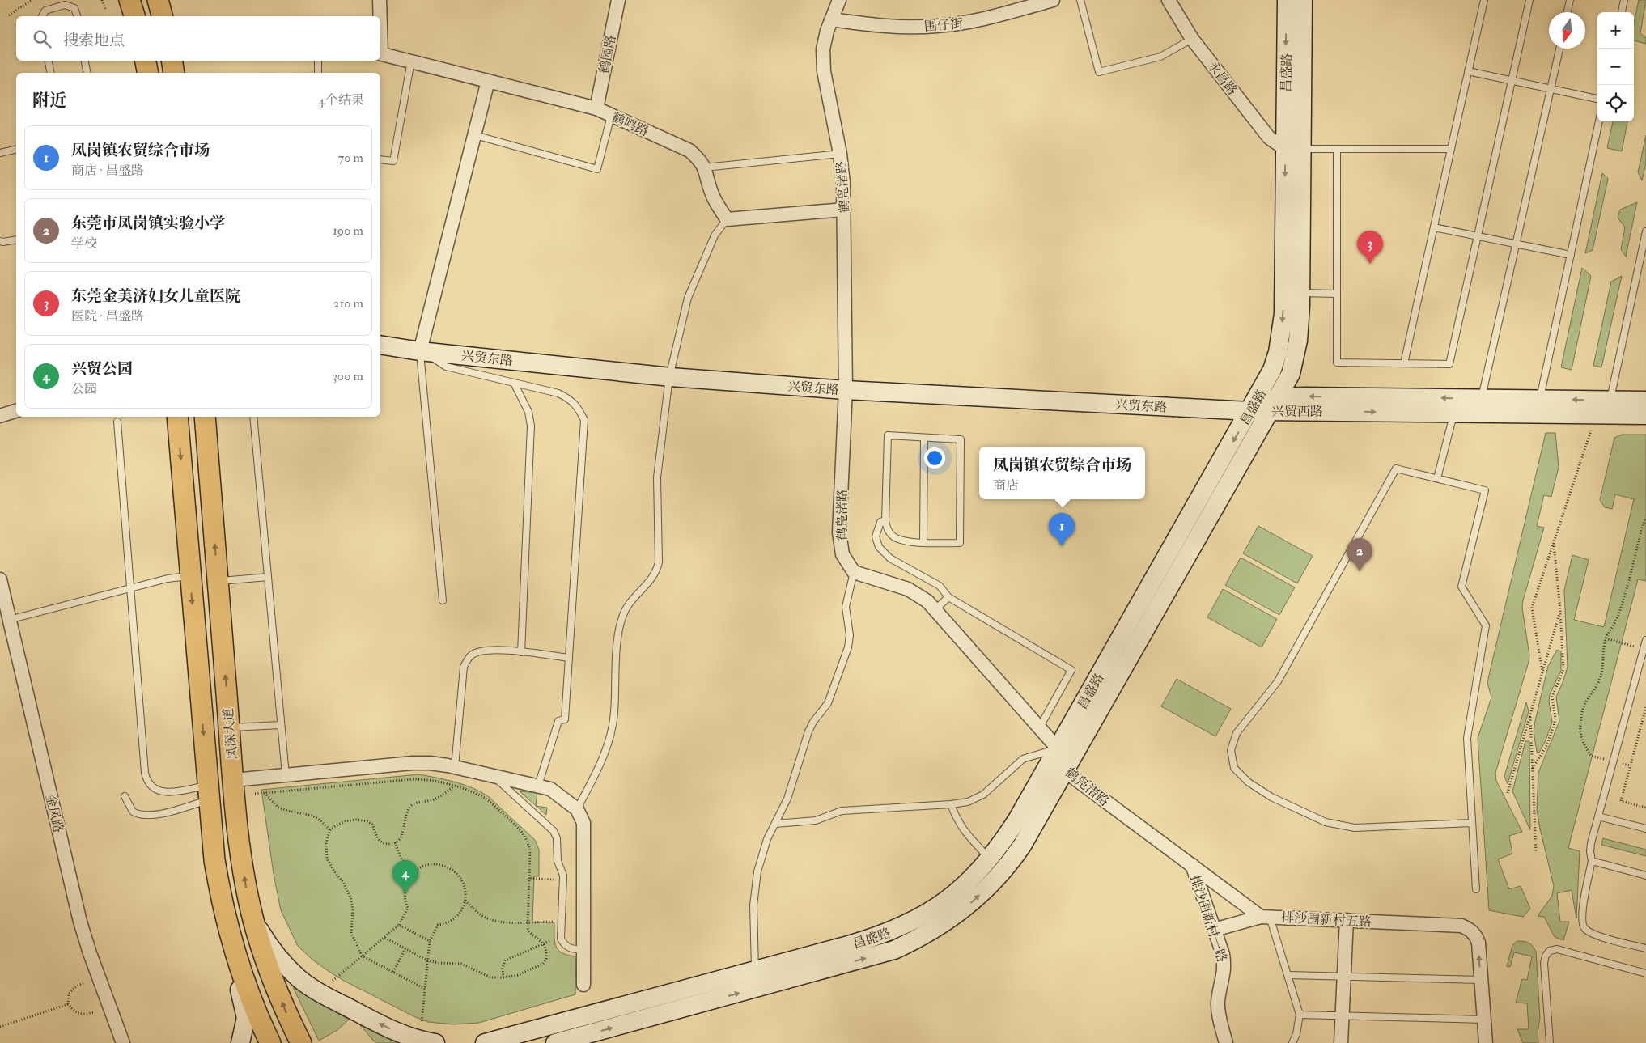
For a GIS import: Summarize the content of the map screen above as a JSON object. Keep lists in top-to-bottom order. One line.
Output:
{"streets":{"main road":["凤深大道"],"street":["围仔街","鹤园路","昌盛路","永昌路","鹤鸣路","鹤凫渚路","兴贸东路","兴贸西路","金凤路","排沙围新村一路","排沙围新村五路"]},"crossings":[["围仔街","鹤凫渚路"],["鹤园路","鹤鸣路"],["昌盛路","永昌路"],["昌盛路","鹤凫渚路"],["昌盛路","兴贸东路"],["昌盛路","兴贸西路"],["鹤凫渚路","兴贸东路"],["鹤凫渚路","排沙围新村一路"],["兴贸东路","兴贸西路"],["排沙围新村一路","排沙围新村五路"]],"one_way":["排沙围新村五路"],"north":"bottom","page":{"map_buttons":["+","−"],"search":"搜索地点","heading":["附近","4个结果"],"list":[{"mark":"1","name":"凤岗镇农贸综合市场","note":"商店 · 昌盛路","value":"70 m"},{"mark":"2","name":"东莞市凤岗镇实验小学","note":"学校","value":"190 m"},{"mark":"3","name":"东莞金美济妇女儿童医院","note":"医院 · 昌盛路","value":"210 m"},{"mark":"4","name":"兴贸公园","note":"公园","value":"300 m"}],"pins":["3","1","2","4"],"popup":["凤岗镇农贸综合市场","商店"]}}
